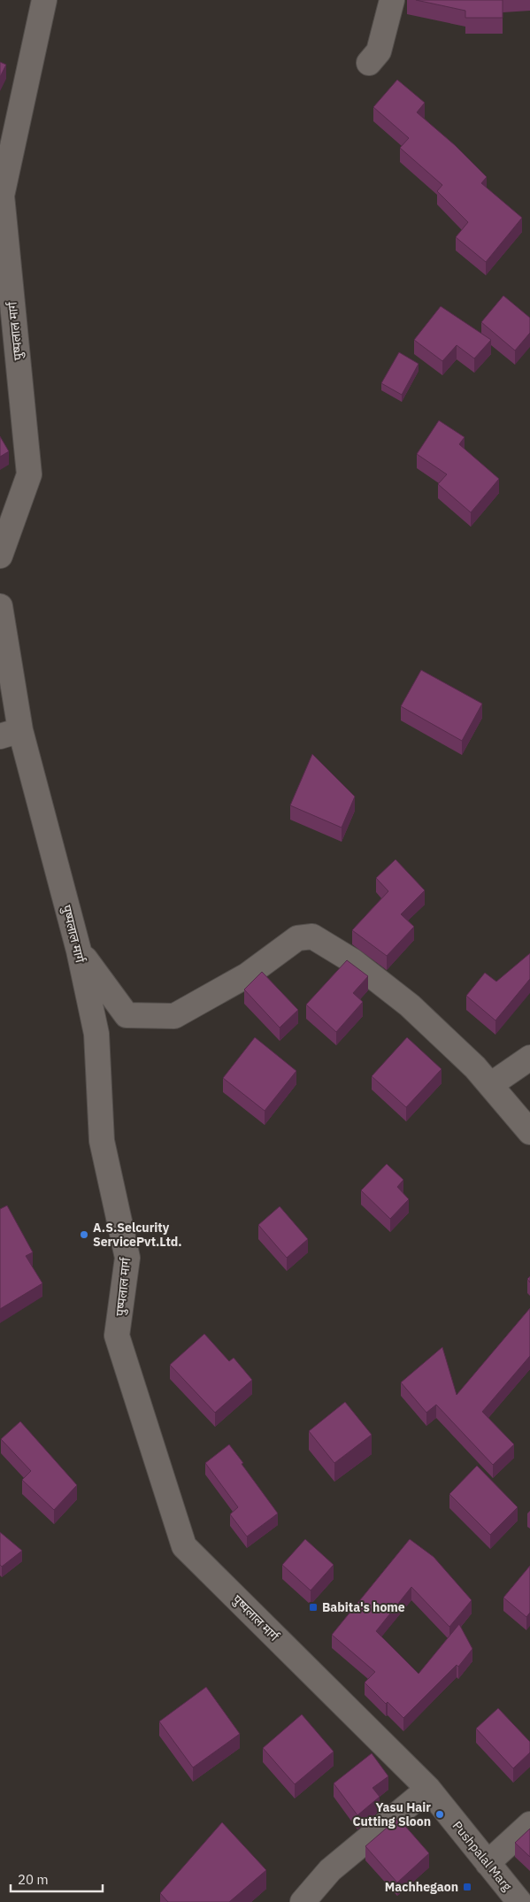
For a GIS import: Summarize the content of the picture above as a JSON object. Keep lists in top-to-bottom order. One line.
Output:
{"streets":{"street":["पुष्पलाल मार्ग","Pushpalal Marg"]},"crossings":[["पुष्पलाल मार्ग","Pushpalal Marg"]],"places":{"other":["A.S.Selcurity ServicePvt.Ltd.","Yasu Hair Cutting Sloon"],"transit":["Babita's home","Machhegaon"]},"scale_bar":"20 m"}
